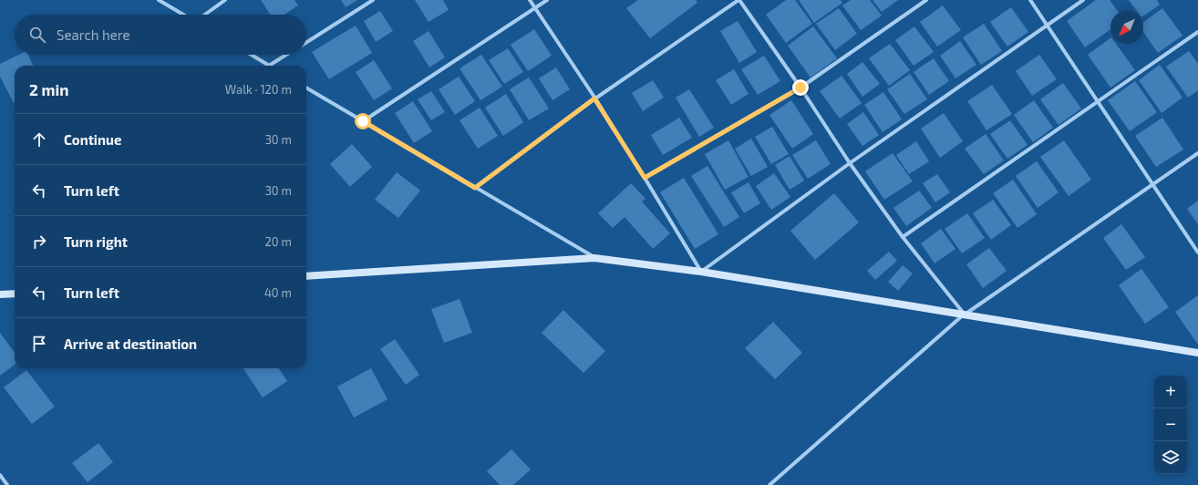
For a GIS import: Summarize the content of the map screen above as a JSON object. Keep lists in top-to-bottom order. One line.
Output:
{"north":"bottom left","page":{"search":"Search here","heading":["2 min","Walk · 120 m"],"list":[["Continue","30 m"],["Turn left","30 m"],["Turn right","20 m"],["Turn left","40 m"],"Arrive at destination"],"map_buttons":["+","−"]}}
